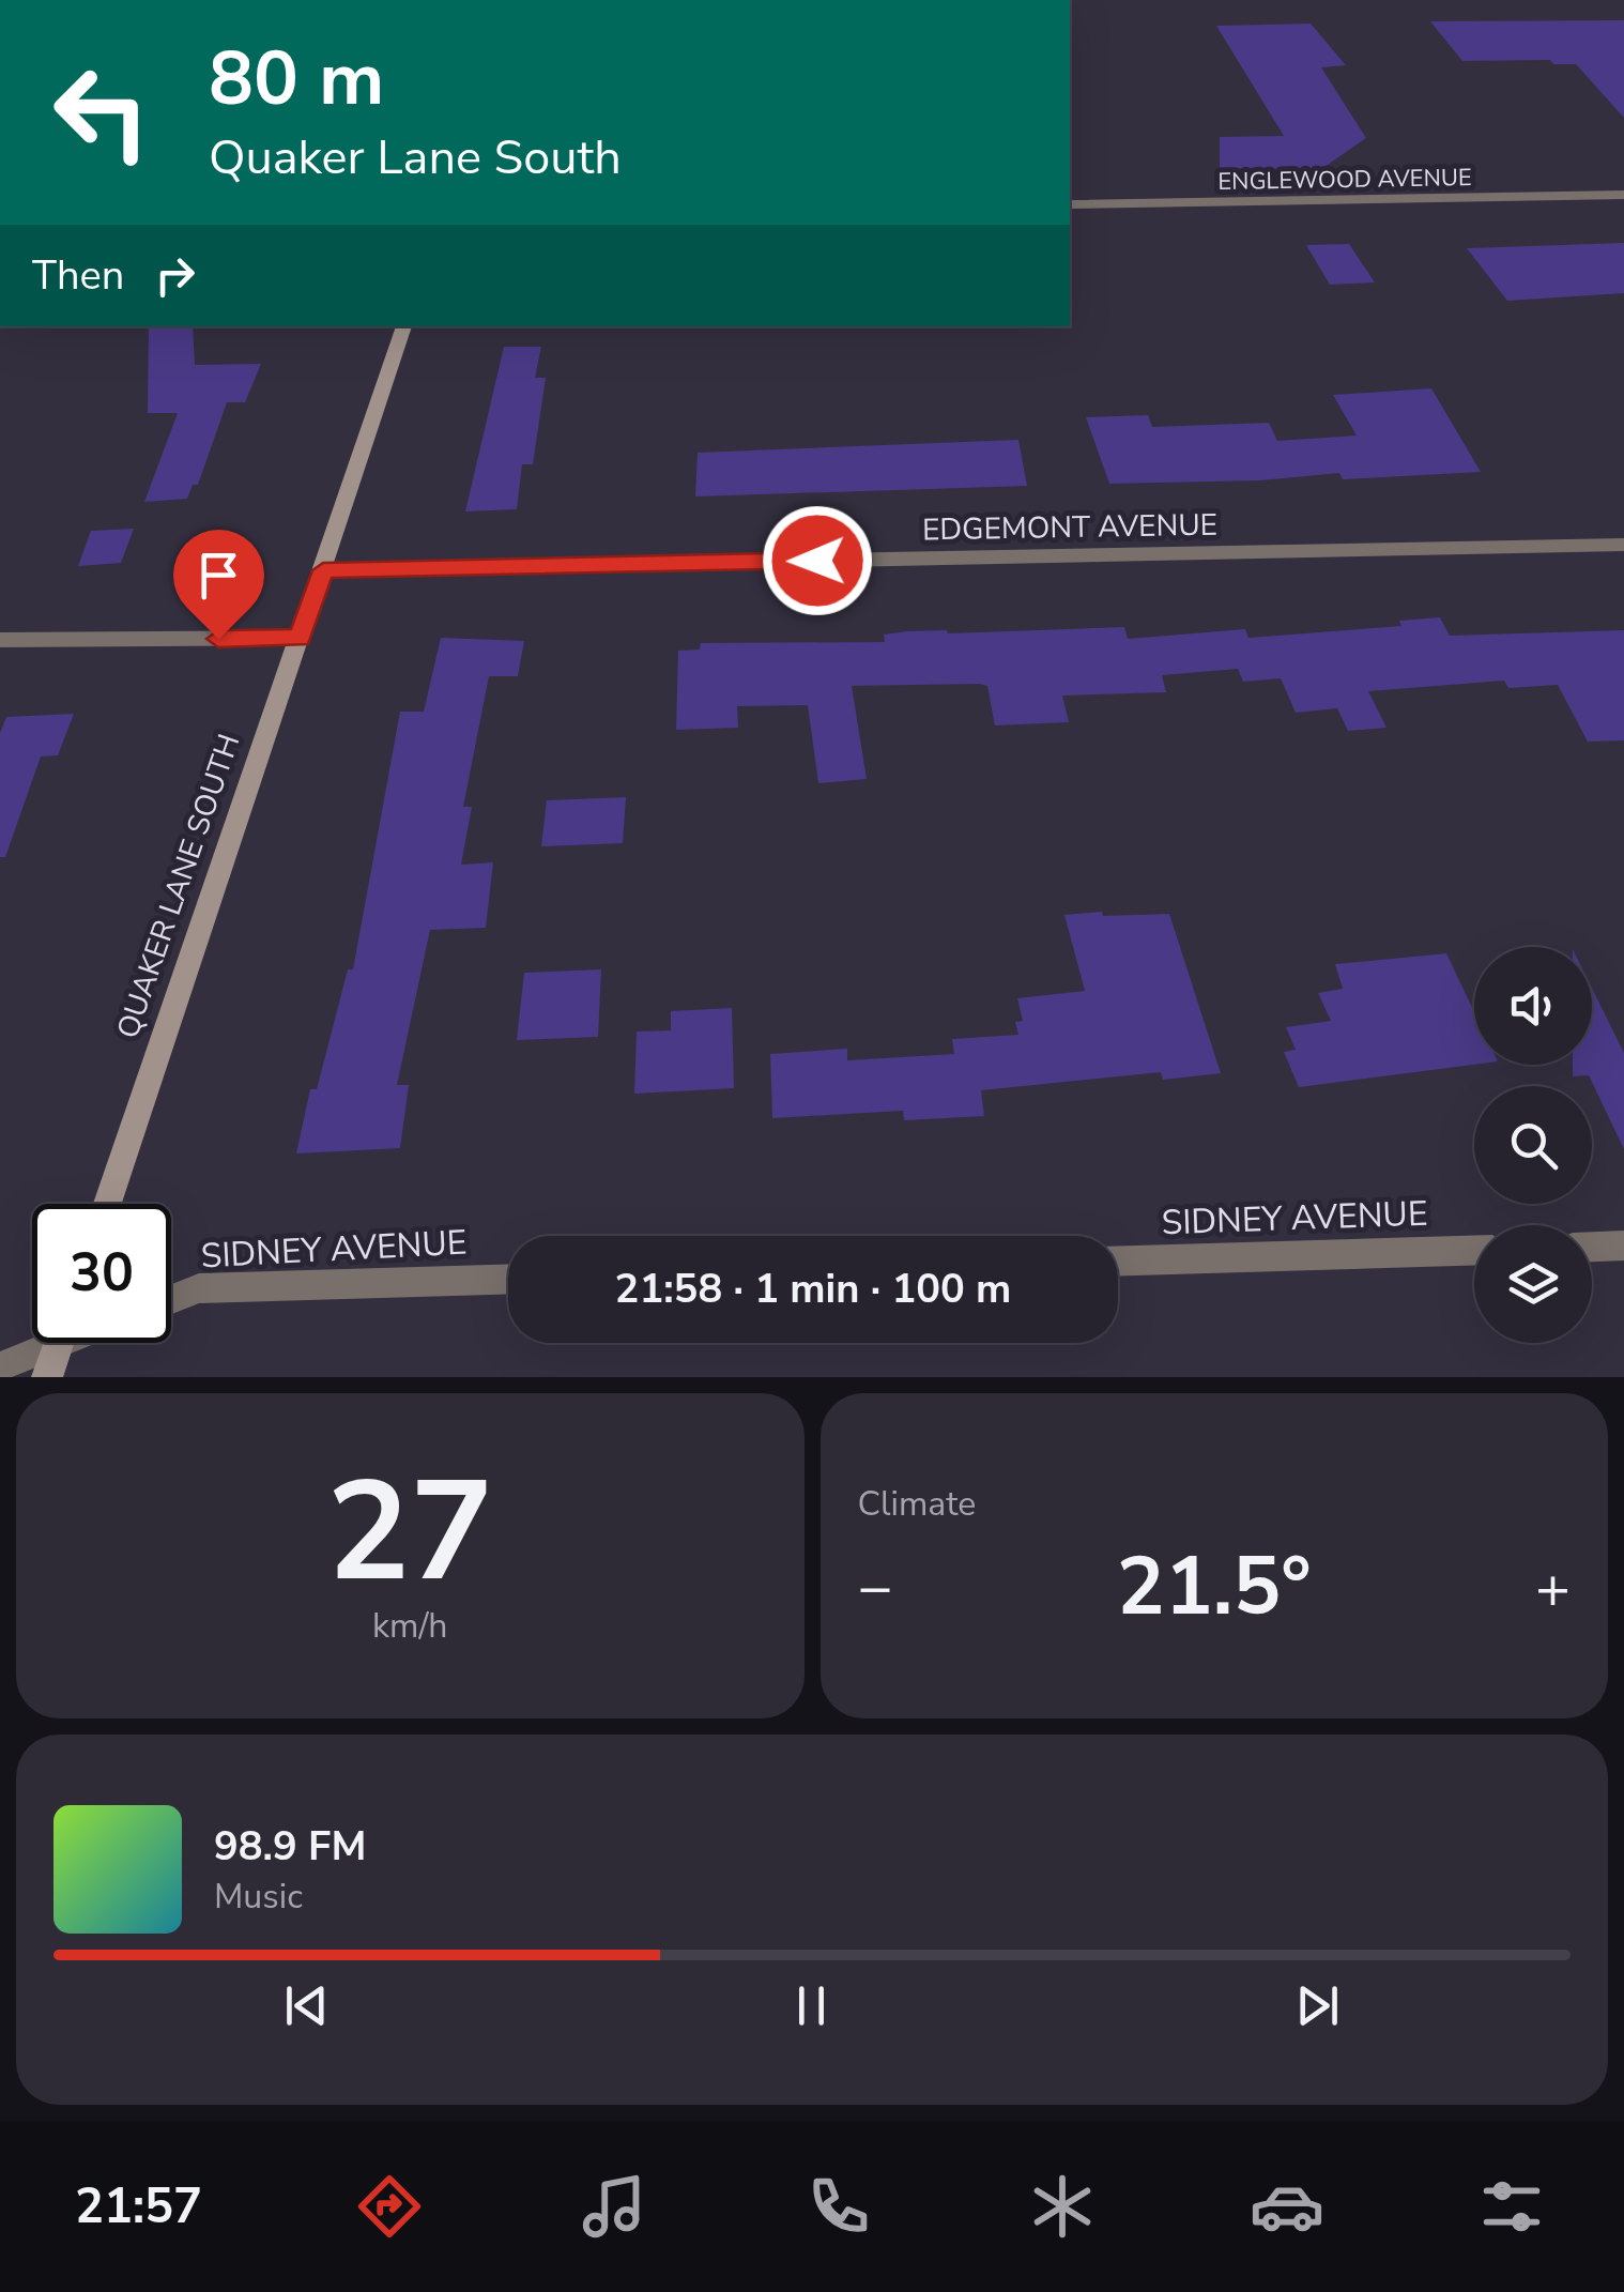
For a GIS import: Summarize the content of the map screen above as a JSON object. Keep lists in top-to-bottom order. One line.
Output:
{"streets":{"main road":["QUAKER LANE SOUTH"],"street":["ENGLEWOOD AVENUE","EDGEMONT AVENUE","SIDNEY AVENUE"]},"crossings":[["EDGEMONT AVENUE","QUAKER LANE SOUTH"]],"page":{"turn":["80 m","Quaker Lane South"],"then":"Then","limit":"30","trip":"21:58 · 1 min · 100 m","tile":[["27","km/h"],"Climate"],"heat":["−","21.5°","+"],"song":["98.9 FM","Music"],"tabs":"21:57"}}
